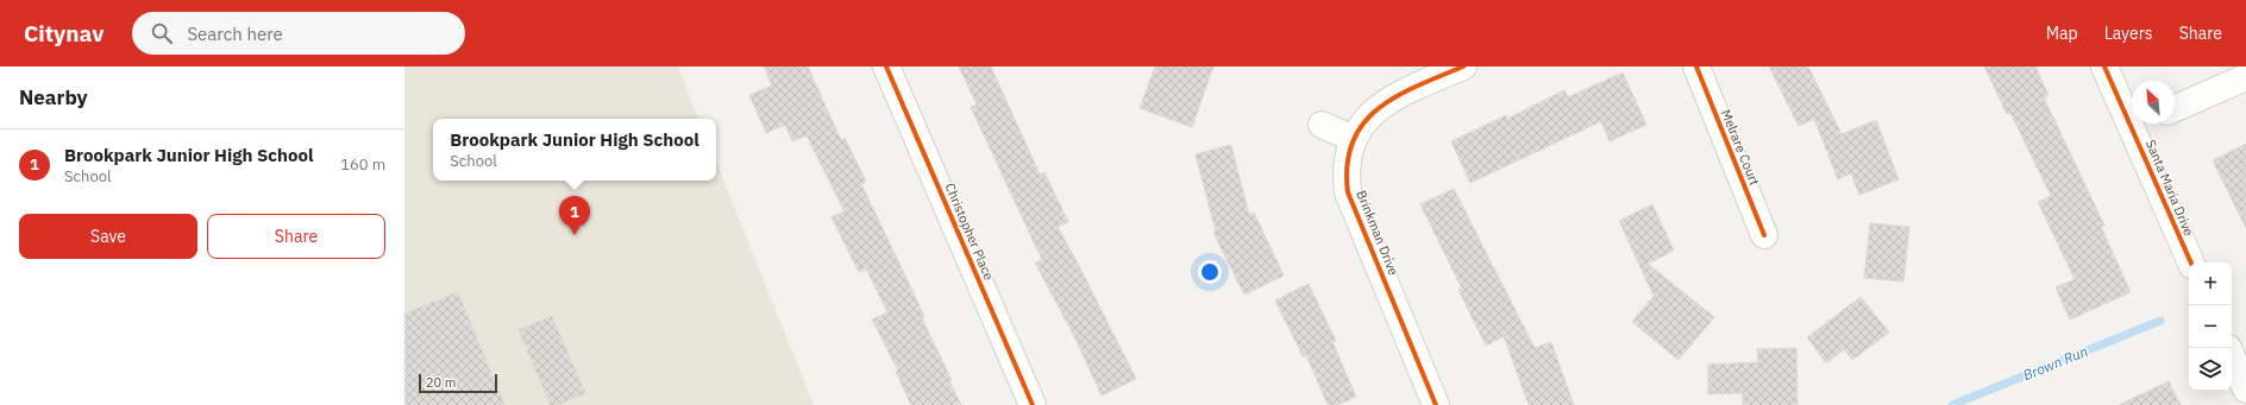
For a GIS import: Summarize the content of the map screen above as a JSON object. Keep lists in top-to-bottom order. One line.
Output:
{"streets":{"street":["Melrare Court","Santa Maria Drive","Christopher Place","Brinkman Drive"]},"water":["Brown Run"],"scale_bar":"20 m","north":"top left","page":{"header":"Citynav","search":"Search here","nav":["Map","Layers","Share"],"heading":"Nearby","popup":["Brookpark Junior High School","School"],"list":[{"mark":"1","name":"Brookpark Junior High School","note":"School","value":"160 m"}],"pins":"1","buttons":["Save","Share"],"map_buttons":["+","−"],"scale":"20 m"}}
